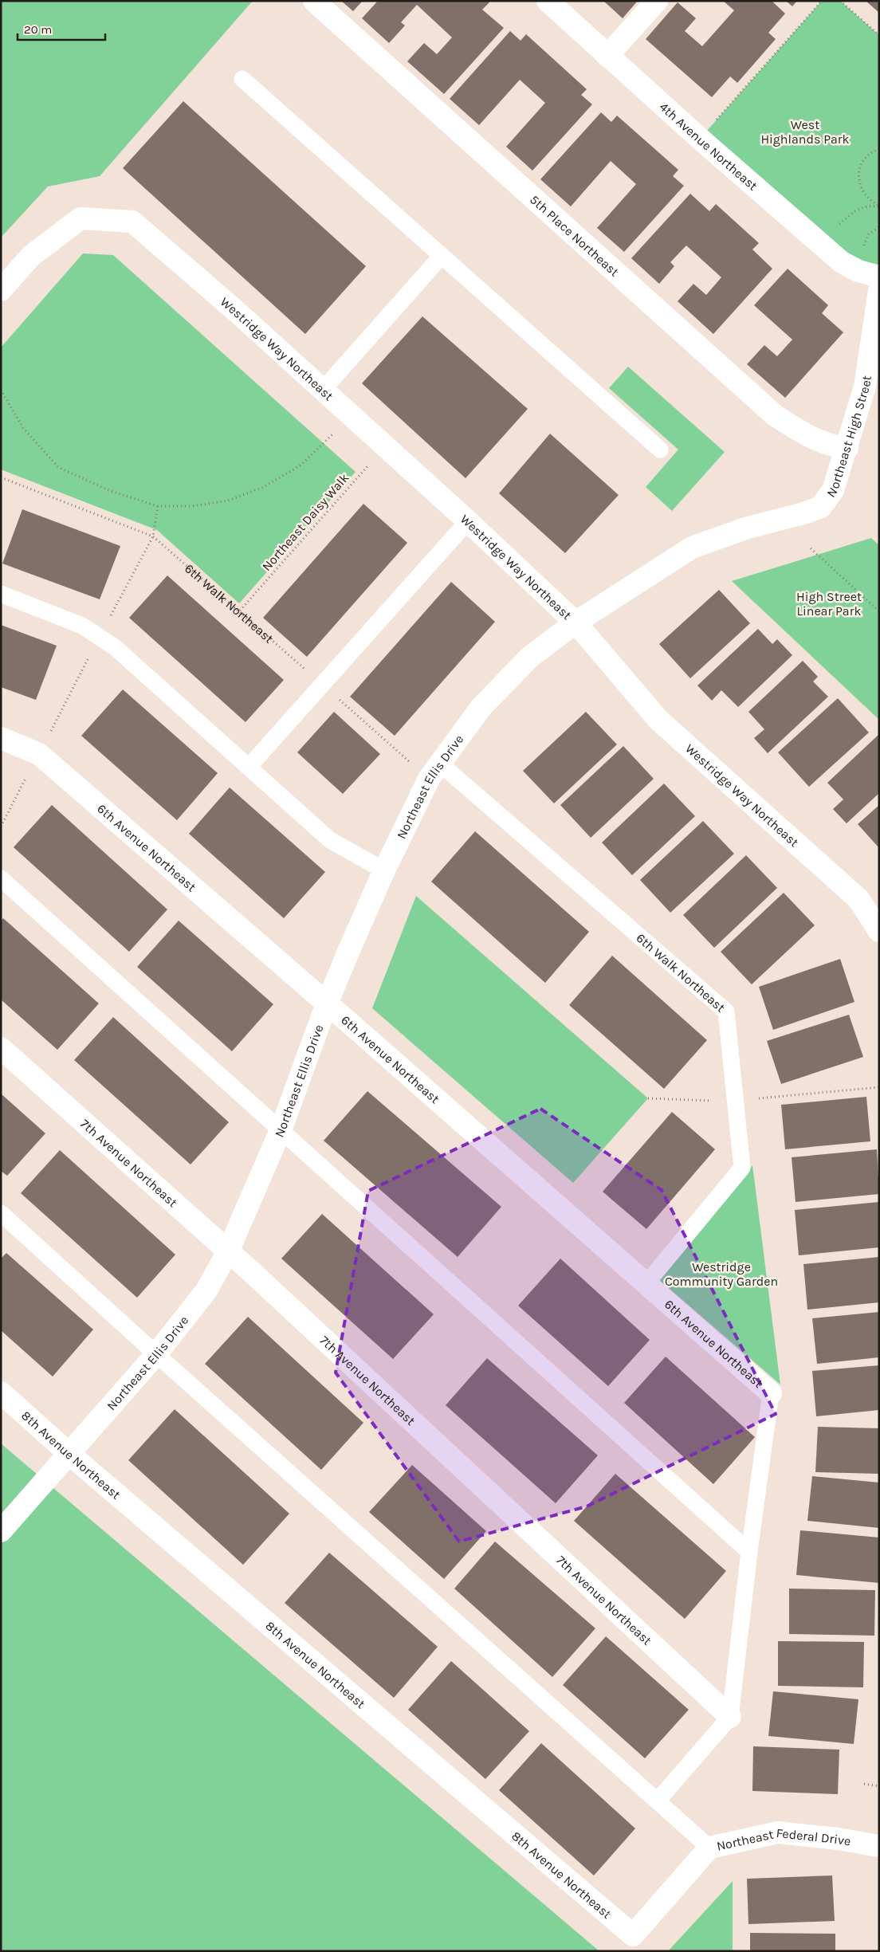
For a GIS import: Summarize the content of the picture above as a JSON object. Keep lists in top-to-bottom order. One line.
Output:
{"streets":{"street":["4th Avenue Northeast","5th Place Northeast","Westridge Way Northeast","Northeast High Street","Northeast Ellis Drive","6th Avenue Northeast","7th Avenue Northeast","8th Avenue Northeast","Northeast Federal Drive"],"lane":["6th Walk Northeast"],"path":["Northeast Daisy Walk"]},"crossings":[["5th Place Northeast","Northeast High Street"],["Westridge Way Northeast","Northeast Daisy Walk"],["Westridge Way Northeast","Northeast Ellis Drive"],["Northeast High Street","Northeast Ellis Drive"],["Northeast Daisy Walk","6th Walk Northeast"],["6th Walk Northeast","Northeast Ellis Drive"],["6th Walk Northeast","6th Avenue Northeast"],["Northeast Ellis Drive","6th Avenue Northeast"],["Northeast Ellis Drive","7th Avenue Northeast"],["Northeast Ellis Drive","8th Avenue Northeast"],["8th Avenue Northeast","Northeast Federal Drive"]],"parks":["West Highlands Park","High Street Linear Park","Westridge Community Garden"],"scale_bar":"20 m"}
